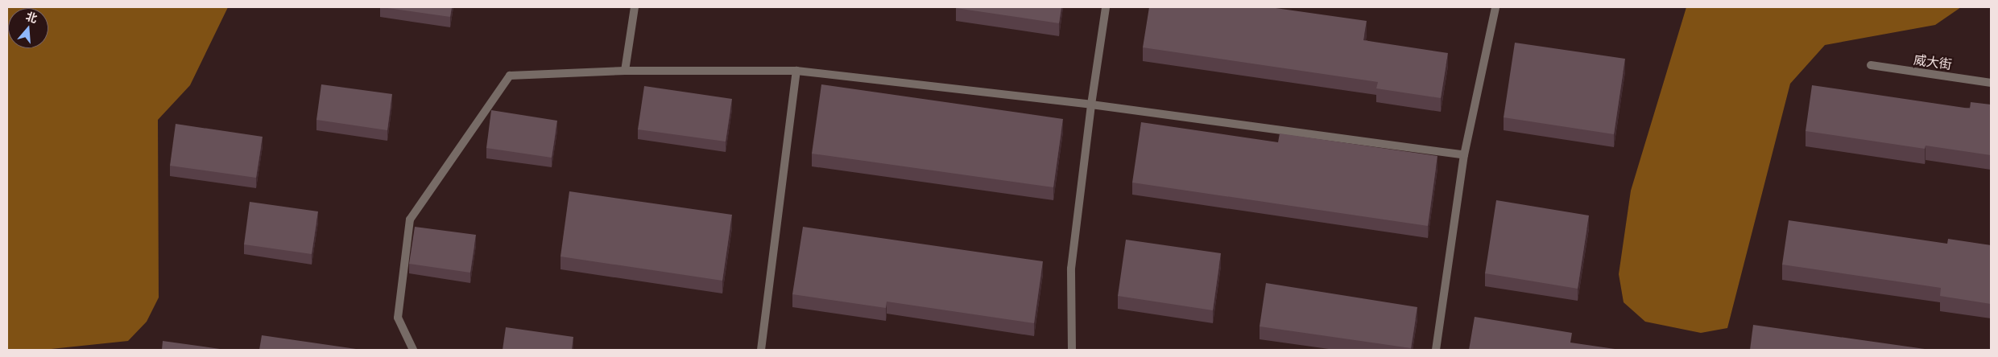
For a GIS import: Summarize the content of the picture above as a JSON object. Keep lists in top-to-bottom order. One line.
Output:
{"streets":{"street":["威大街"]},"north":"top"}
